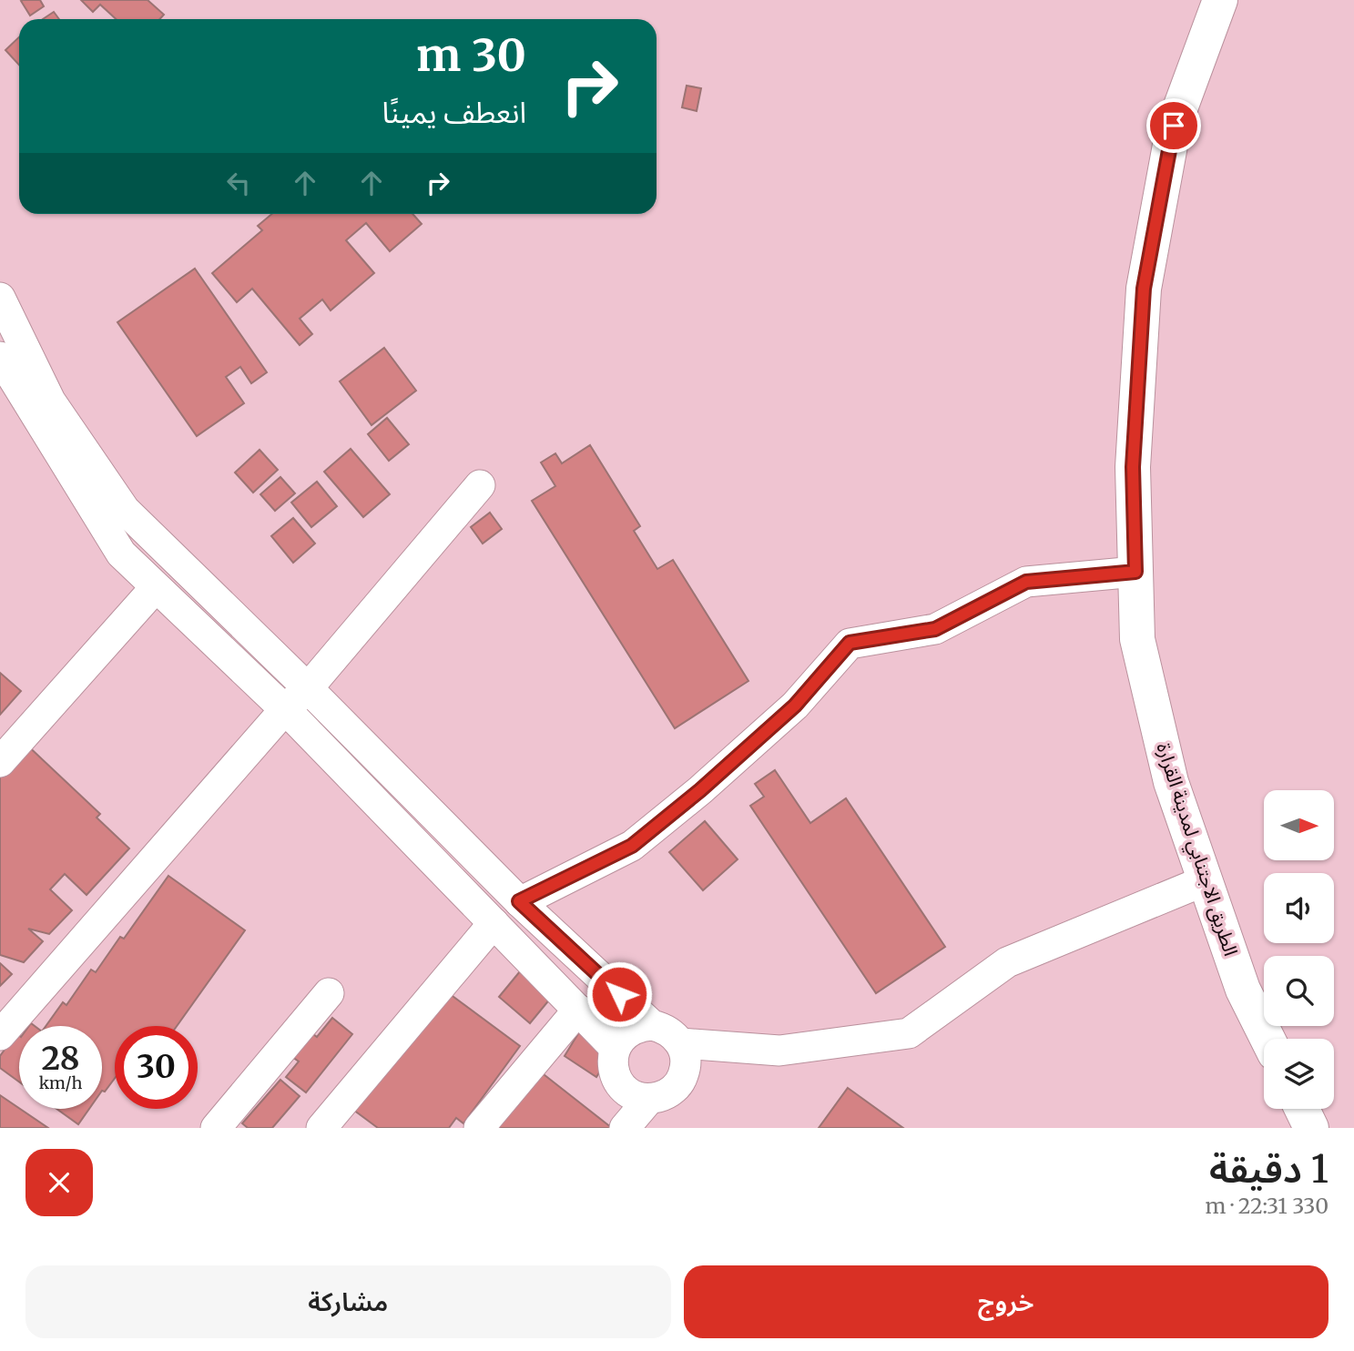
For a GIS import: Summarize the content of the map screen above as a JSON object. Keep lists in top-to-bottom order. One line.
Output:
{"streets":{"main road":["الطريق الاجتنابي لمدينة القرارة"]},"north":"right","page":{"turn":["30 m","انعطف يمينًا"],"speed":"28 km/h","limit":"30","heading":["1 دقيقة","330 m · 22:31"],"buttons":["خروج","مشاركة"]}}
